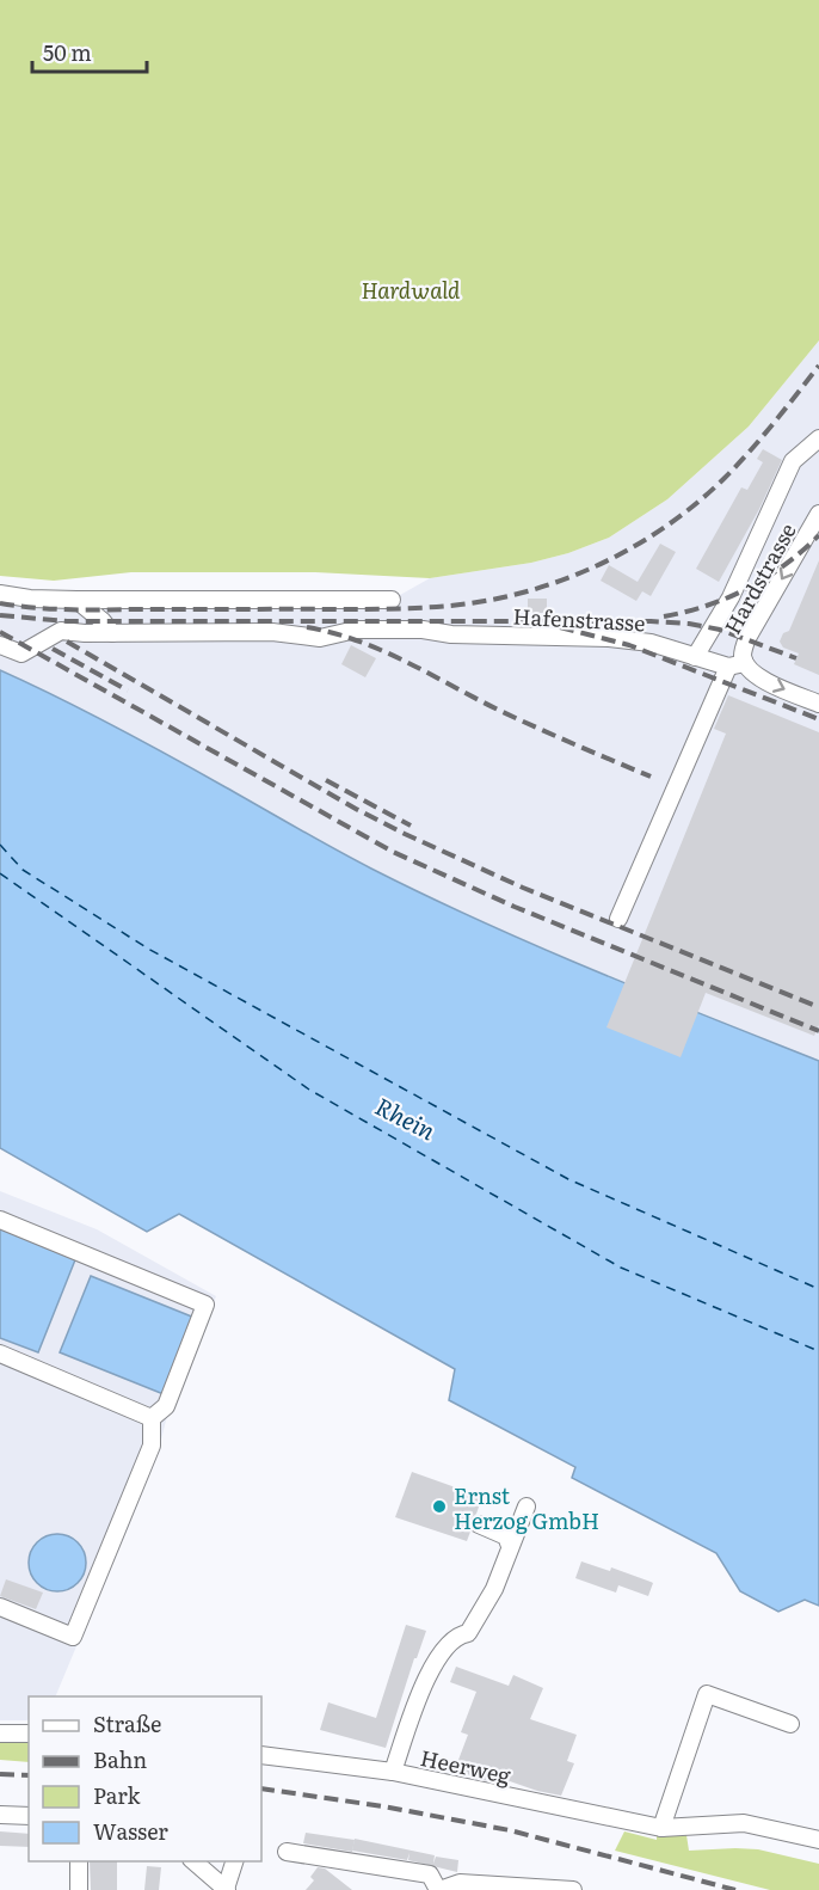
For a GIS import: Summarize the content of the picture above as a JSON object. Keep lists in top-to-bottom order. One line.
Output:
{"streets":{"street":["Hardstrasse","Hafenstrasse","Heerweg"]},"crossings":[["Hardstrasse","Hafenstrasse"]],"water":["Rhein"],"parks":["Hardwald"],"places":["Ernst Herzog GmbH"],"legend":["Straße","Bahn","Park","Wasser"],"scale_bar":"50 m"}
